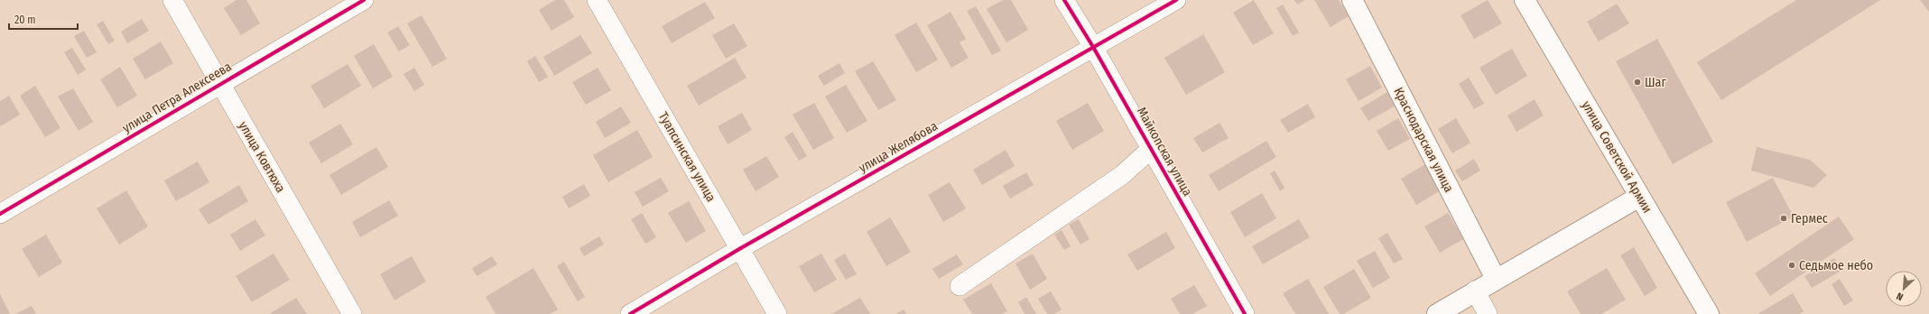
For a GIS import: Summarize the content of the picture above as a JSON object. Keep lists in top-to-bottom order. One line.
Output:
{"streets":{"main road":["Краснодарская улица","улица Советской Армии"],"street":["улица Петра Алексеева","улица Желябова","Майкопская улица","улица Ковтюха","Туапсинская улица"]},"crossings":[["улица Петра Алексеева","улица Ковтюха"],["улица Желябова","Майкопская улица"],["улица Желябова","Туапсинская улица"]],"places":["Шаг","Гермес","Седьмое небо"],"scale_bar":"20 m","north":"bottom left"}
